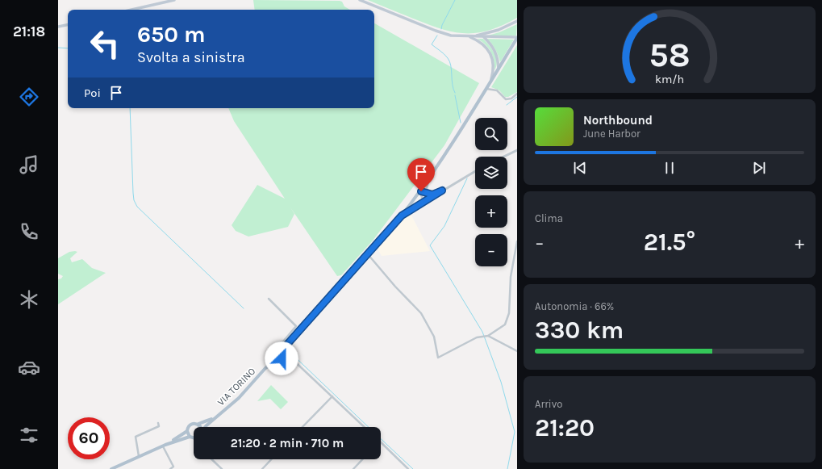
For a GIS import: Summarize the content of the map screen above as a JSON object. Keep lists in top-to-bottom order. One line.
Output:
{"streets":{"main road":["VIA TORINO"]},"page":{"tabs":"21:18","turn":["650 m","Svolta a sinistra"],"then":"Poi","song":["Northbound","June Harbor"],"map_buttons":["+","−"],"tile":["Clima",["Autonomia · 66%","330 km"],["Arrivo","21:20"]],"heat":["−","21.5°","+"],"limit":"60","trip":"21:20 · 2 min · 710 m","gauge":["58","km/h"]}}
